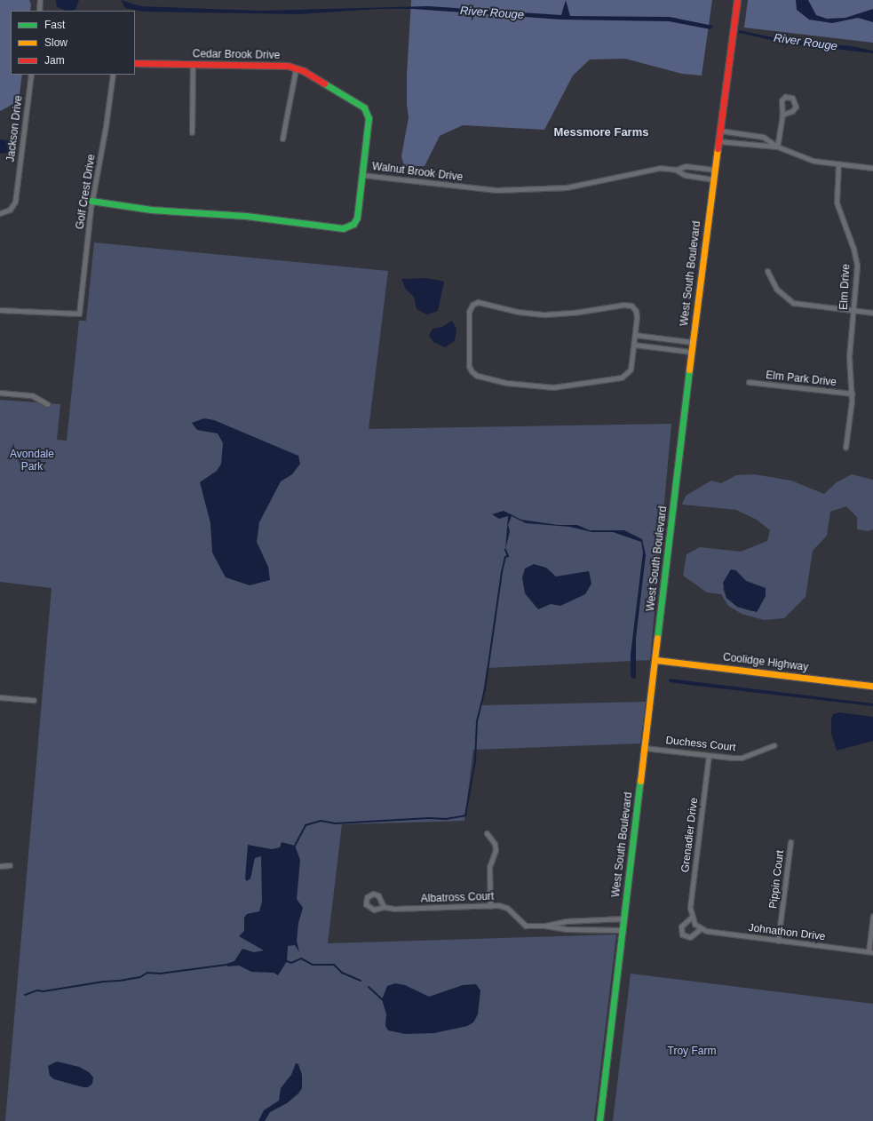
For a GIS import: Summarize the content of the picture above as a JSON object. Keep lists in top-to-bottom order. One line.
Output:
{"streets":{"main road":["Cedar Brook Drive","Walnut Brook Drive","West South Boulevard","Coolidge Highway"],"street":["Jackson Drive","Golf Crest Drive","Elm Drive","Elm Park Drive","Duchess Court","Grenadier Drive","Pippin Court","Albatross Court","Johnathon Drive"]},"crossings":[["Cedar Brook Drive","Walnut Brook Drive"],["Walnut Brook Drive","Golf Crest Drive"],["Walnut Brook Drive","West South Boulevard"],["West South Boulevard","Coolidge Highway"],["West South Boulevard","Duchess Court"],["West South Boulevard","Albatross Court"],["Elm Drive","Elm Park Drive"],["Duchess Court","Grenadier Drive"],["Grenadier Drive","Johnathon Drive"],["Pippin Court","Johnathon Drive"]],"districts":["Messmore Farms"],"water":["River Rouge"],"parks":["Avondale Park","Troy Farm"],"legend":["Fast","Slow","Jam"]}
